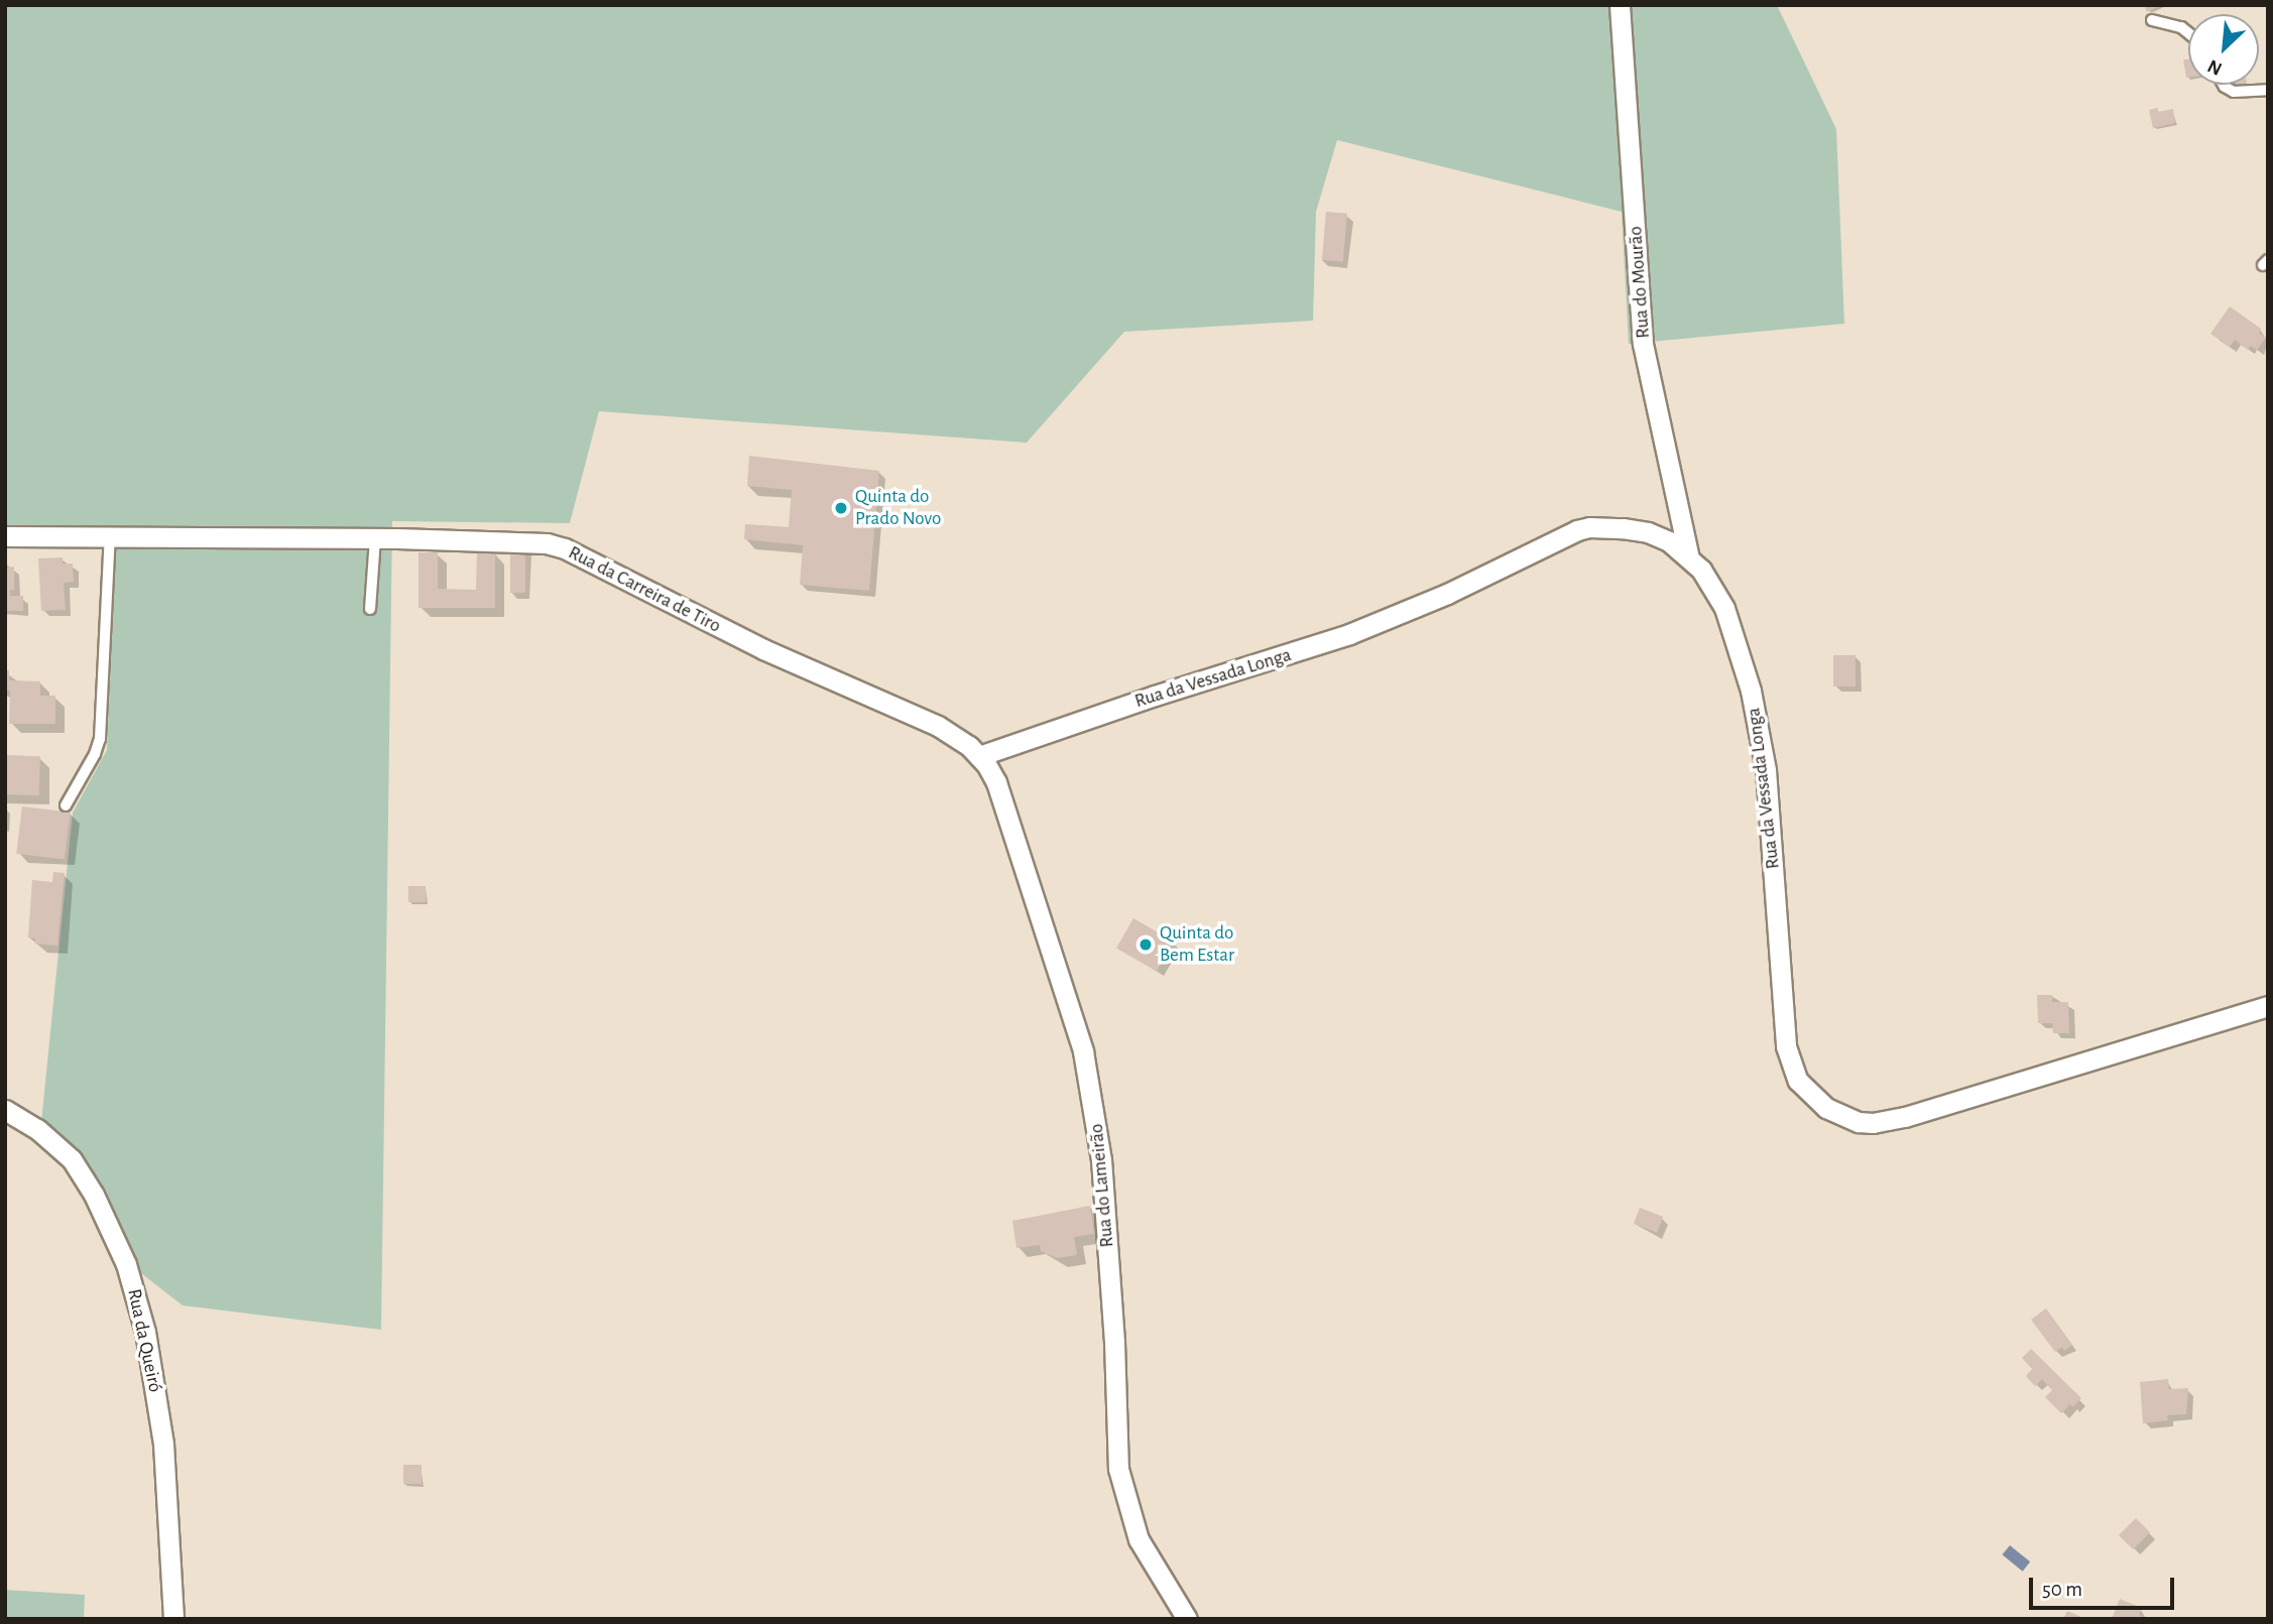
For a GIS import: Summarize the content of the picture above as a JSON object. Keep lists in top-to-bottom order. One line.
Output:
{"streets":{"street":["Rua do Mourão","Rua da Carreira de Tiro","Rua da Vessada Longa","Rua do Lameirão","Rua da Queiró"]},"crossings":[["Rua do Mourão","Rua da Vessada Longa"],["Rua da Carreira de Tiro","Rua da Vessada Longa"],["Rua da Carreira de Tiro","Rua do Lameirão"],["Rua da Vessada Longa","Rua do Lameirão"]],"places":["Quinta do Prado Novo","Quinta do Bem Estar"],"scale_bar":"50 m","north":"bottom left"}
